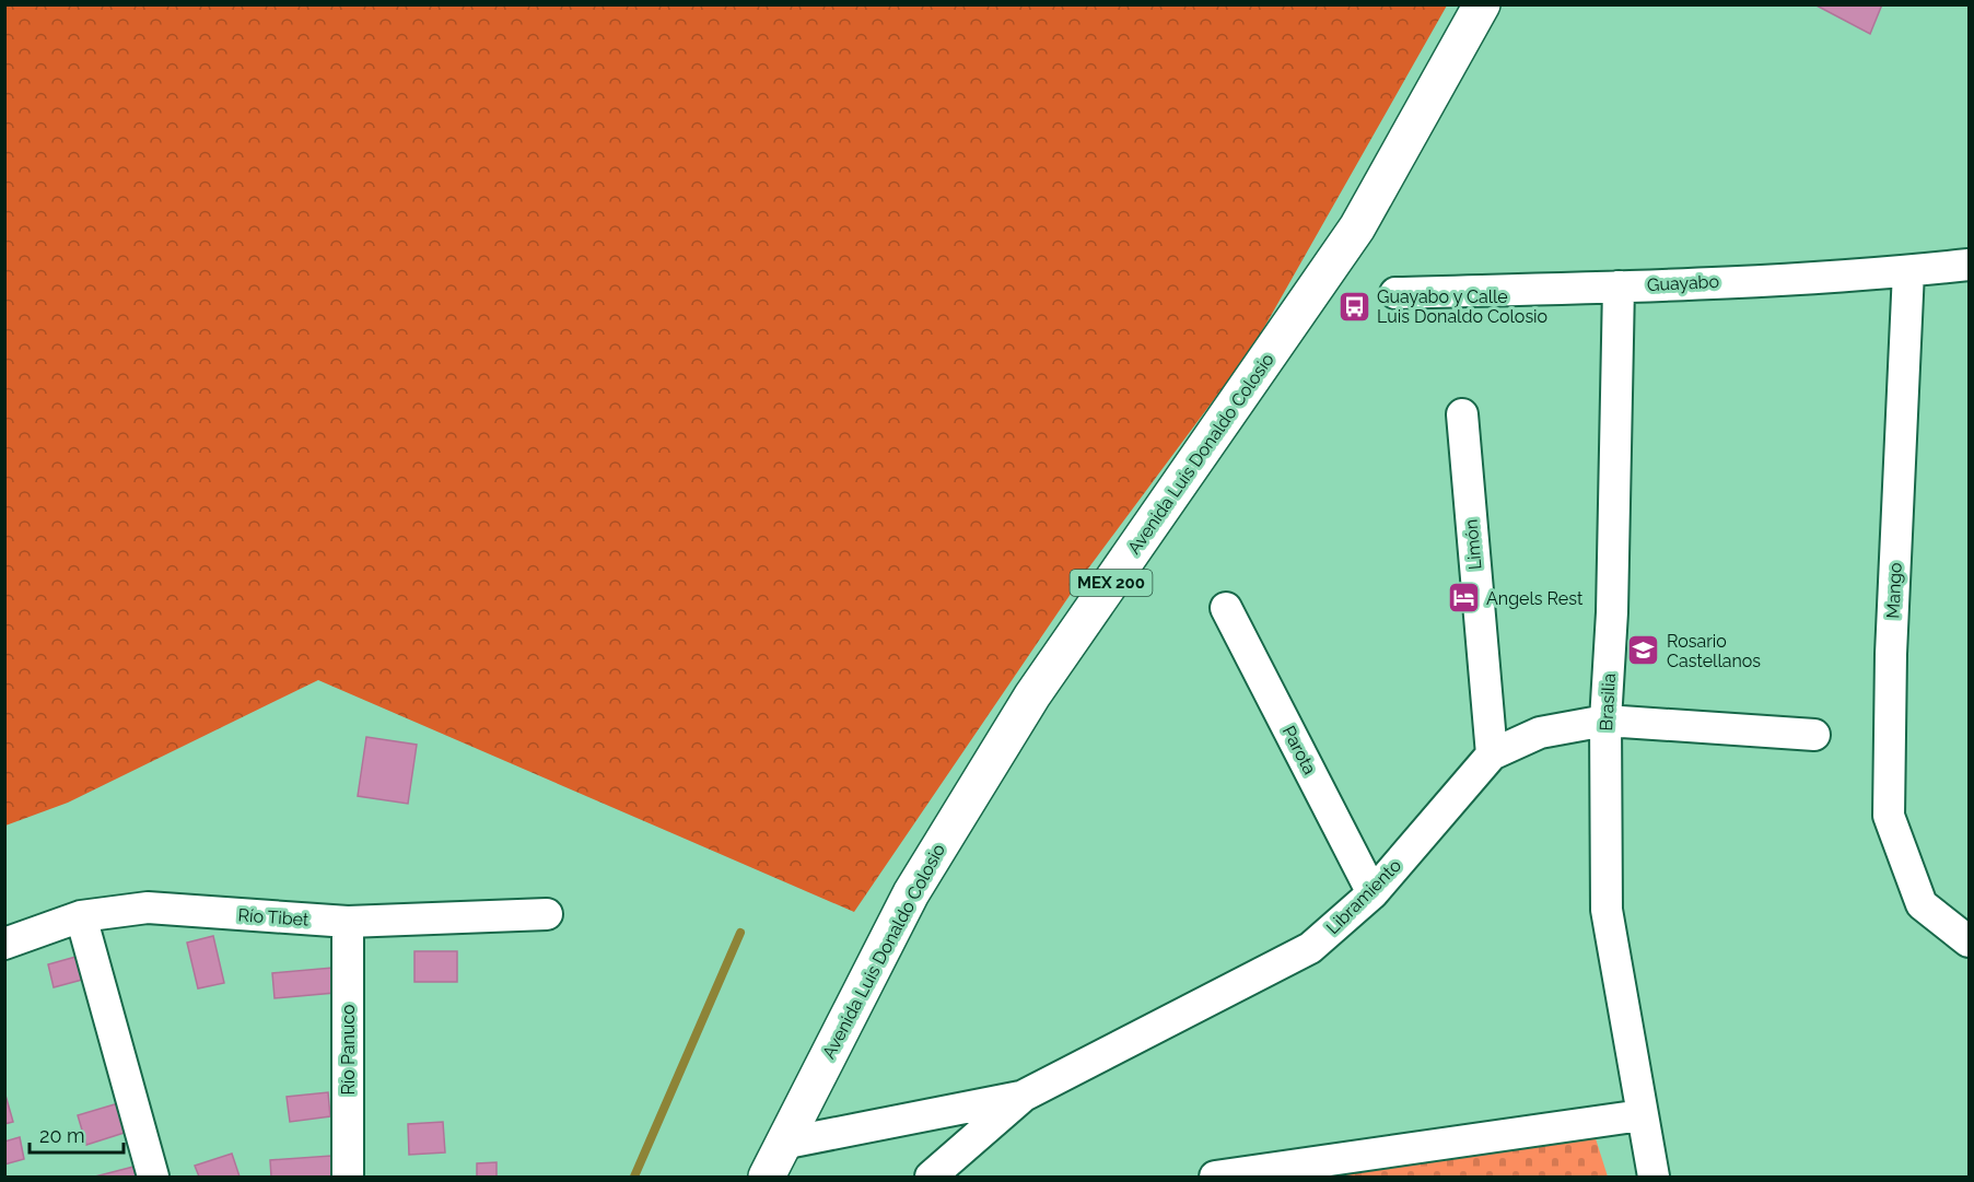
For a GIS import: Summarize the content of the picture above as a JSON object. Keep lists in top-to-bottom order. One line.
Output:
{"streets":{"main road":["Avenida Luis Donaldo Colosio","MEX 200"],"street":["Guayabo","Limón","Mango","Brasilia","Parota","Libramiento","Río Tibet","Río Panuco"]},"crossings":[["Guayabo","Mango"],["Guayabo","Brasilia"],["Limón","Libramiento"],["Brasilia","Libramiento"],["Parota","Libramiento"],["Río Tibet","Río Panuco"]],"places":{"bus stop":["Guayabo y Calle Luis Donaldo Colosio"],"hotel":["Angels Rest"],"school or university":["Rosario Castellanos"]},"scale_bar":"20 m"}
